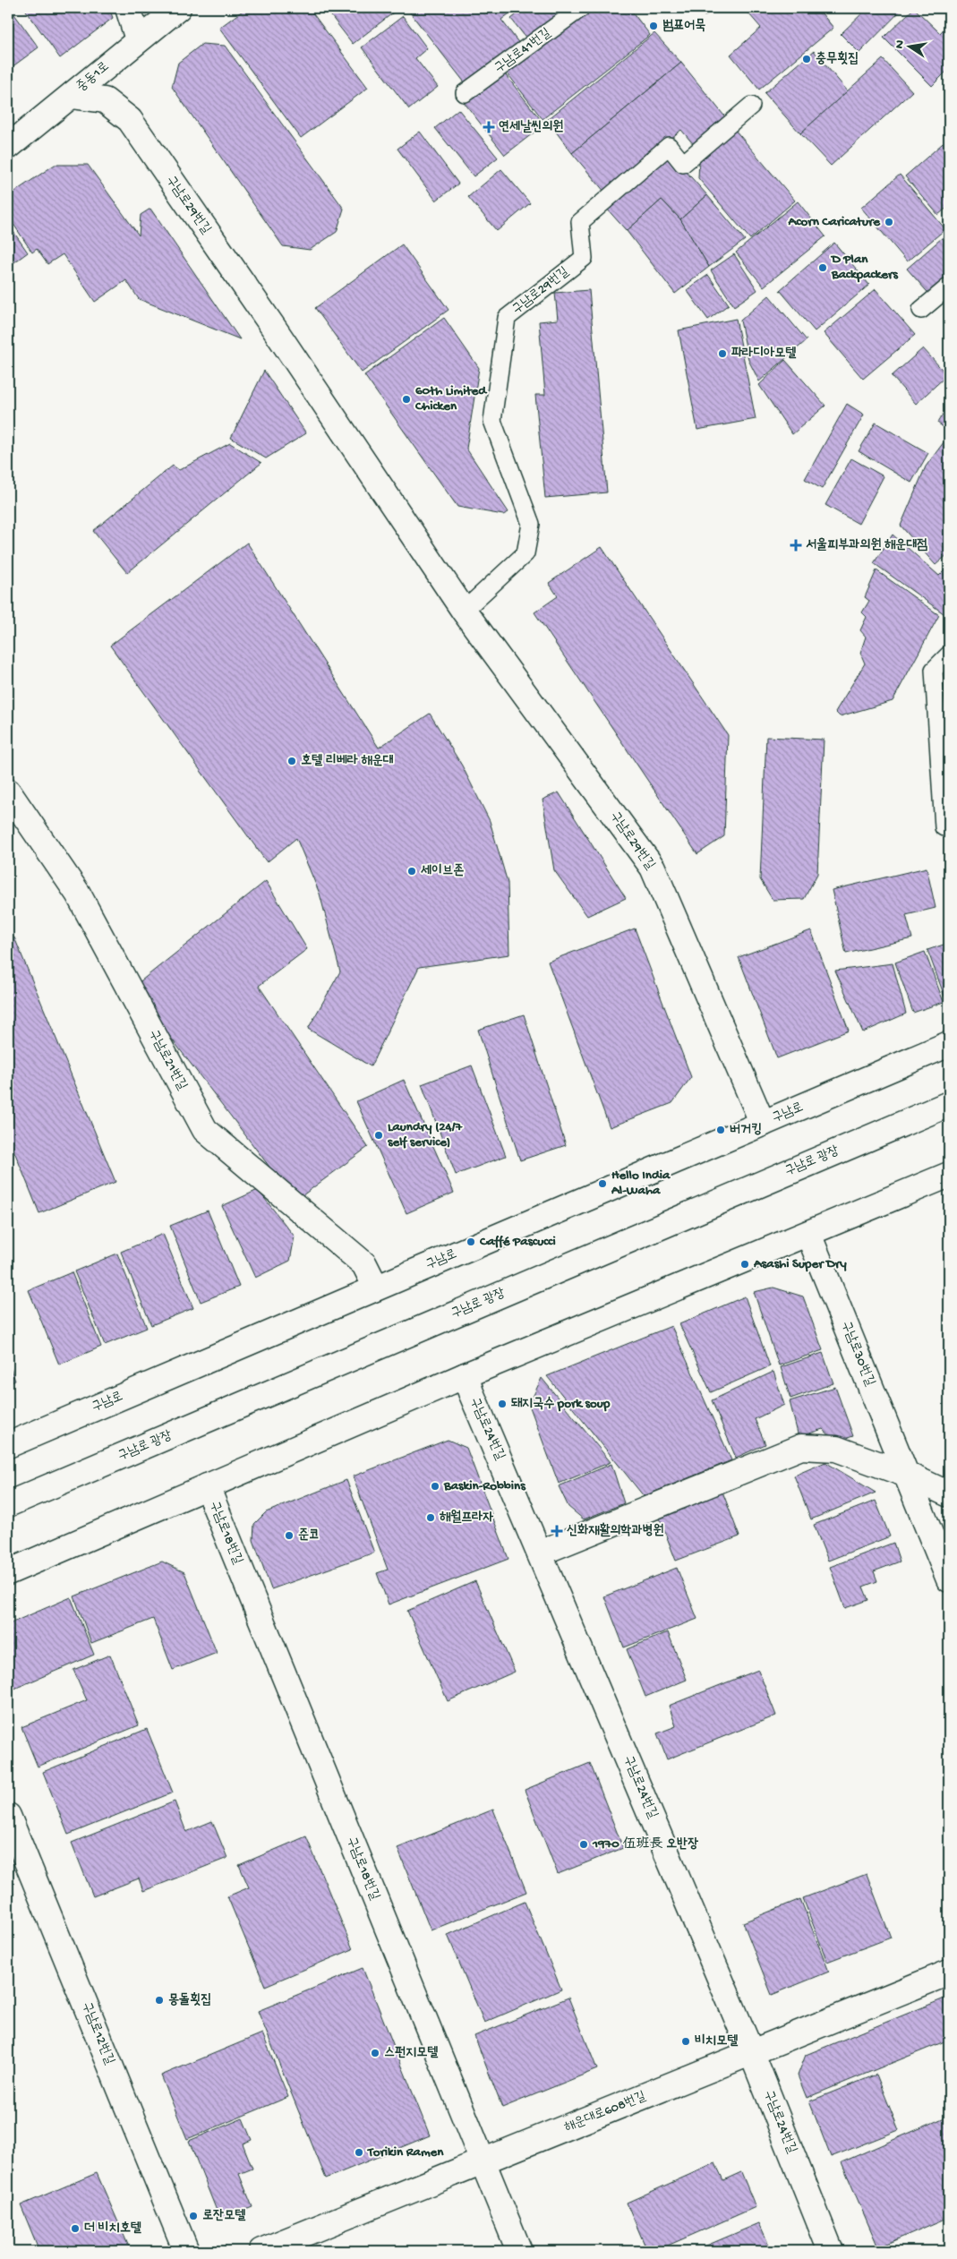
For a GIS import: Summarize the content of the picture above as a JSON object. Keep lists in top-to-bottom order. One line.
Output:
{"streets":{"street":["중동1로","구남로29번길","구남로21번길","구남로","구남로 광장","구남로30번길","구남로24번길","구남로18번길","구남로12번길","해운대로608번길"],"lane":["구남로41번길"]},"crossings":[["중동1로","구남로29번길"],["구남로29번길","구남로"],["구남로21번길","구남로"],["구남로24번길","해운대로608번길"],["구남로18번길","해운대로608번길"]],"places":{"other":["범표어묵","충무횟집","Acorn Caricature","D Plan Backpackers","파라디아모텔","60th Limited Chicken","호텔 리베라 해운대","세이브존","버거킹","Laundry (24/7 self service)","Hello India Al-Waha","Caffé Pascucci","Asashi Super Dry","돼지국수 pork soup","Baskin-Robbins","해월프라자","준코","1970 伍班長 오반장","몽돌횟집","비치모텔","스펀지모텔","Torikin Ramen","로잔모텔","더 비치호텔"],"health":["연세날씬의원","서울피부과의원 해운대점","신화재활의학과병원"]},"north":"left"}
